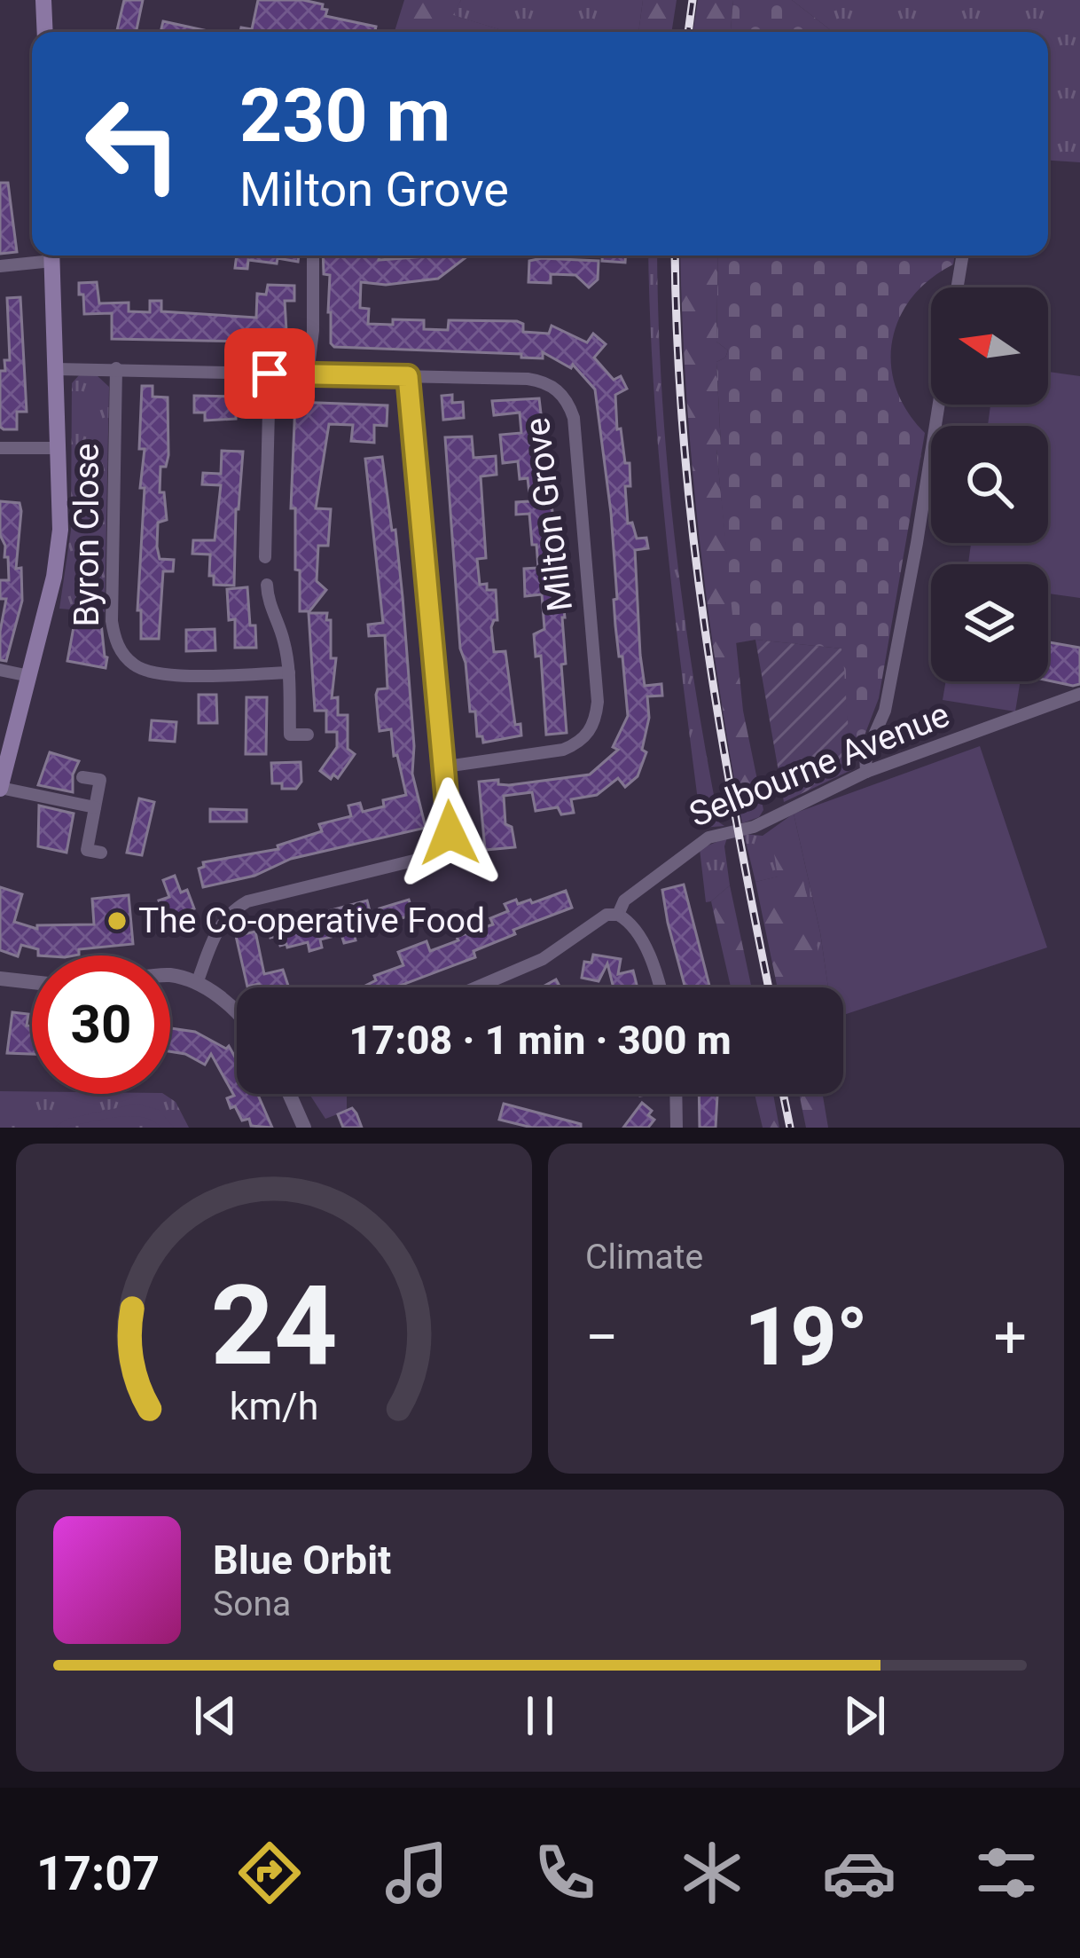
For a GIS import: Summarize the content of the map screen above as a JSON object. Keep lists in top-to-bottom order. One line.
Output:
{"streets":{"street":["Milton Grove","Byron Close","Selbourne Avenue"]},"crossings":[["Milton Grove","Byron Close"]],"places":["The Co-operative Food"],"north":"left","page":{"turn":["230 m","Milton Grove"],"limit":"30","trip":"17:08 · 1 min · 300 m","tile":"Climate","heat":["−","19°","+"],"song":["Blue Orbit","Sona"],"tabs":"17:07","gauge":["24","km/h"]}}
